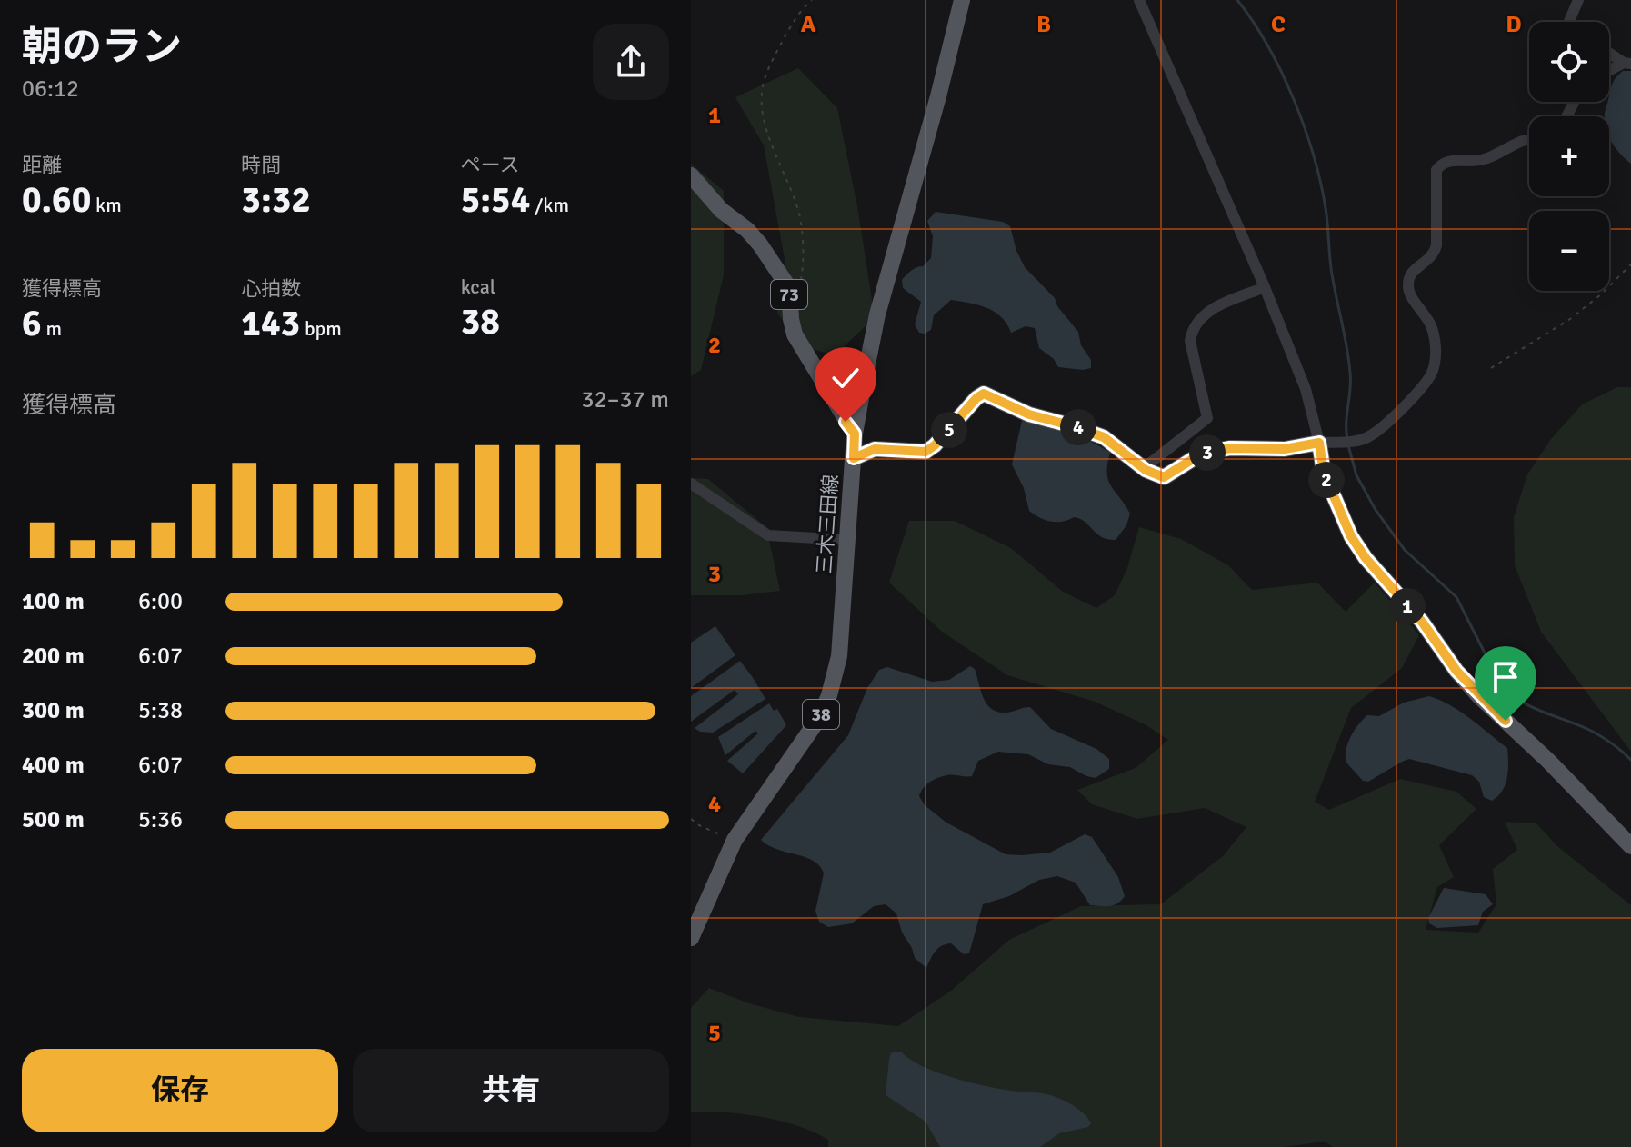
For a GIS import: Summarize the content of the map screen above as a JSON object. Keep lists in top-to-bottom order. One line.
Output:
{"streets":{"main road":["73","三木三田線","38"]},"crossings":[["73","三木三田線"]],"page":{"heading":["朝のラン","06:12"],"map_buttons":["+","−"],"stats":[["距離","0.60 km"],["時間","3:32"],["ペース","5:54 /km"],["獲得標高","6 m"],["心拍数","143 bpm"],["kcal","38"]],"chart":["獲得標高","32–37 m"],"pins":["4","5","3","2","1"],"list":[{"name":"100 m","note":"6:00"},{"name":"200 m","note":"6:07"},{"name":"300 m","note":"5:38"},{"name":"400 m","note":"6:07"},{"name":"500 m","note":"5:36"}],"buttons":["保存","共有"]},"grid":{"columns":["A","B","C","D"],"rows":["1","2","3","4","5"]}}
